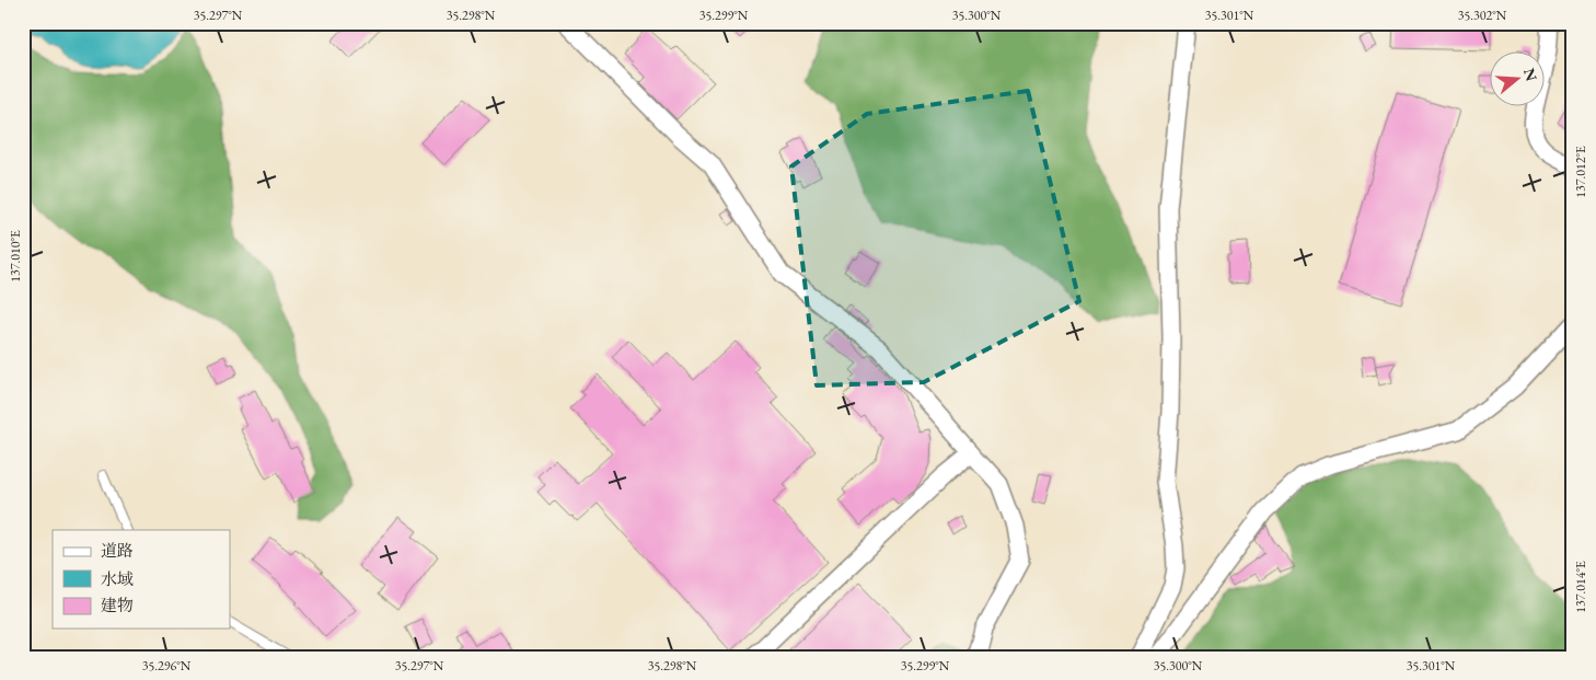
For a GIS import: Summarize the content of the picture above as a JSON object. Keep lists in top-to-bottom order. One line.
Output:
{"legend":["道路","水域","建物"],"north":"right","coordinates":["35.297°N","35.298°N","35.299°N","35.300°N","35.301°N","35.302°N","137.012°E","137.010°E","137.014°E","35.296°N"]}
